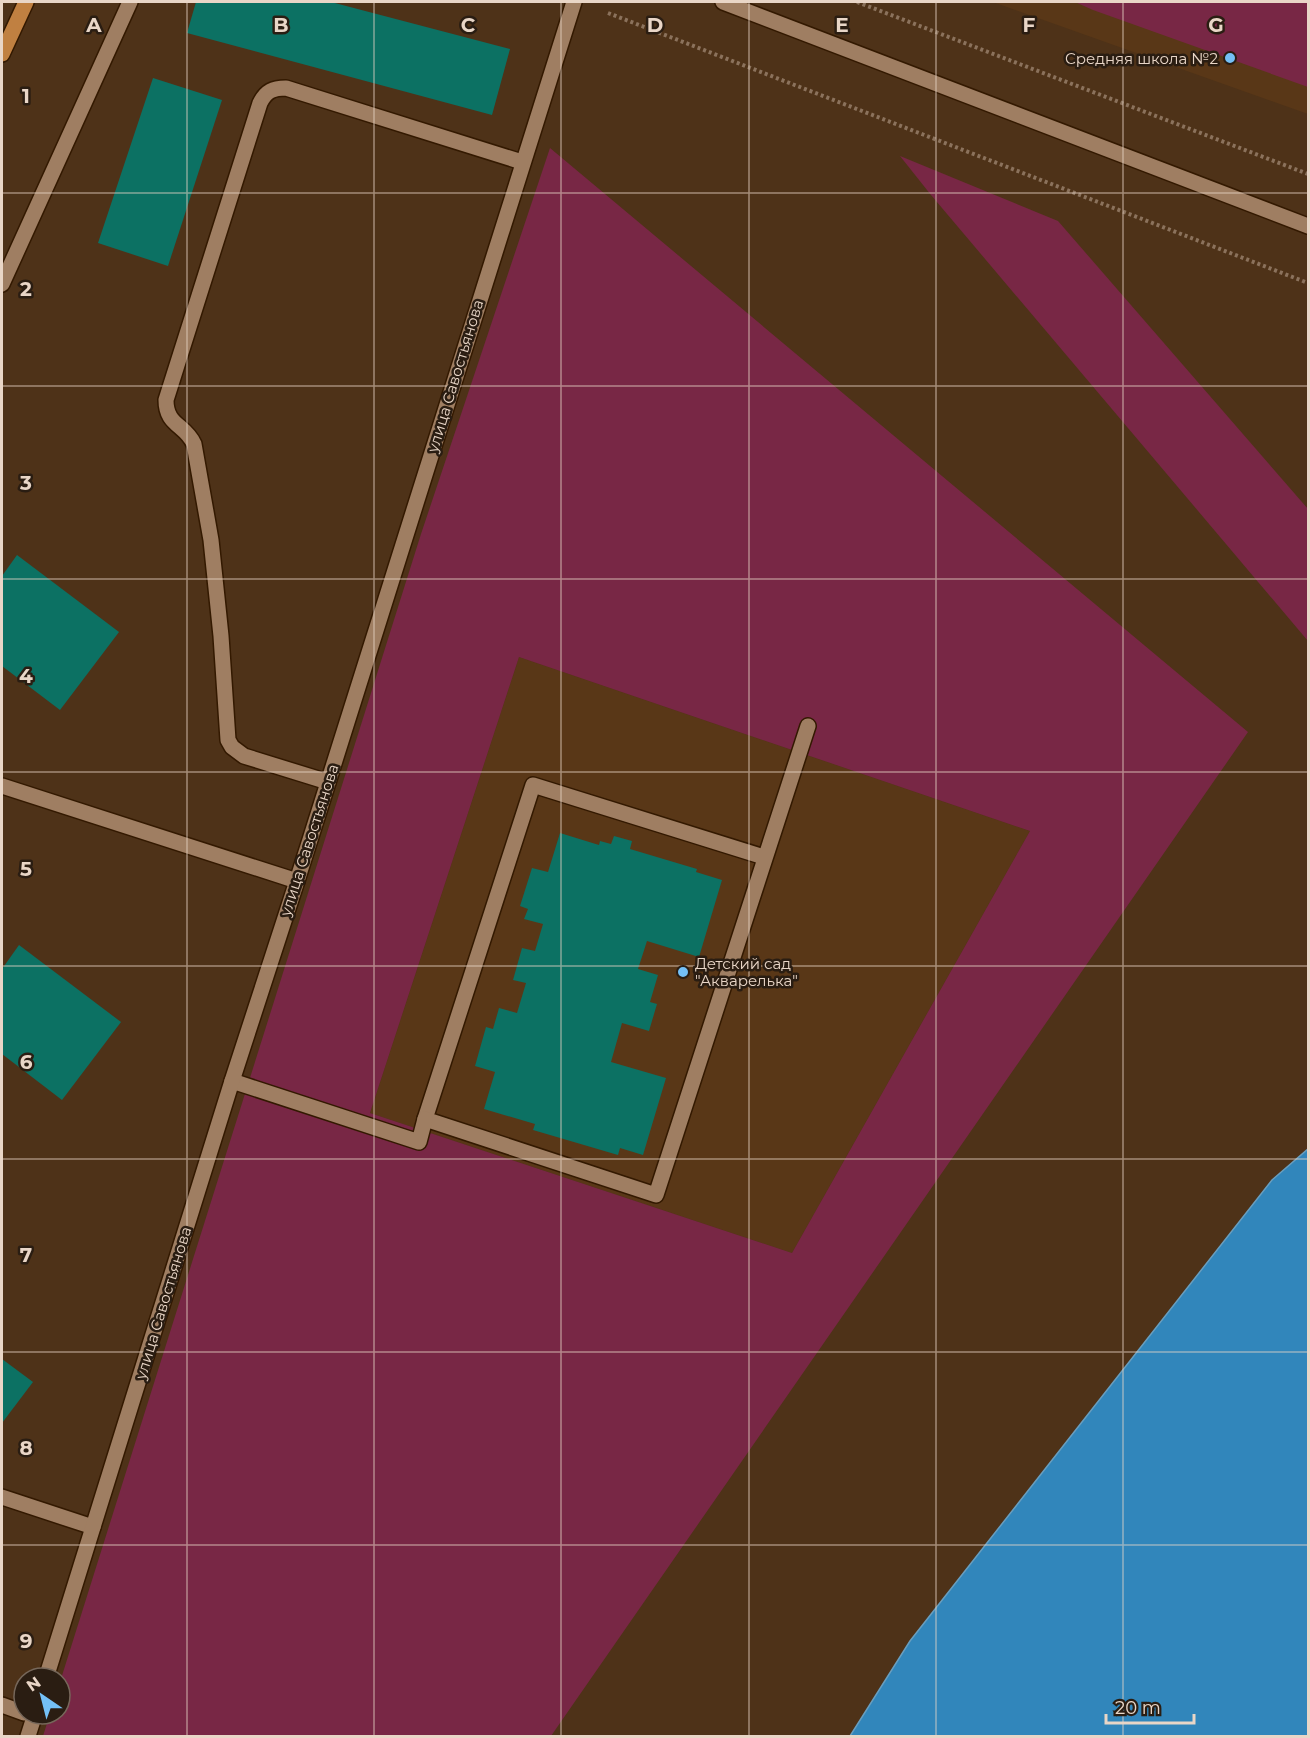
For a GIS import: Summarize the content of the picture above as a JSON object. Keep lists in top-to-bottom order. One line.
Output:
{"streets":{"street":["улица Савостьянова"]},"places":["Средняя школа №2","Детский сад \"Акварелька\""],"scale_bar":"20 m","north":"top left","grid":{"columns":["A","B","C","D","E","F","G"],"rows":["1","2","3","4","5","6","7","8","9"]}}
